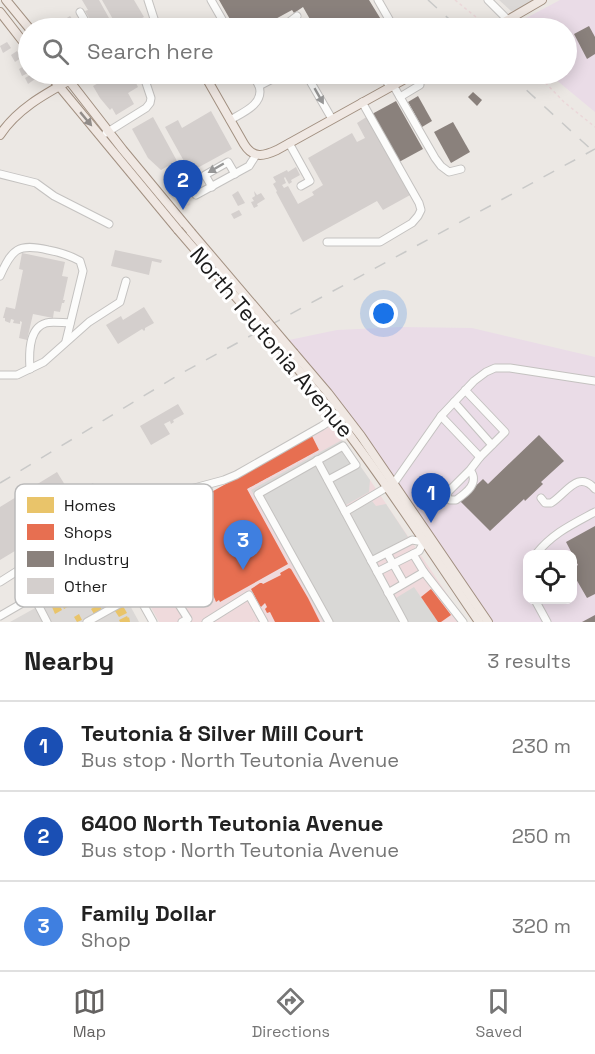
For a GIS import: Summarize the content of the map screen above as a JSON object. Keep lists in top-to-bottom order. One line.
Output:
{"streets":{"main road":["North Teutonia Avenue"]},"legend":["Homes","Shops","Industry","Other"],"page":{"search":"Search here","pins":["2","1","3"],"heading":["Nearby","3 results"],"list":[{"mark":"1","name":"Teutonia & Silver Mill Court","note":"Bus stop · North Teutonia Avenue","value":"230 m"},{"mark":"2","name":"6400 North Teutonia Avenue","note":"Bus stop · North Teutonia Avenue","value":"250 m"},{"mark":"3","name":"Family Dollar","note":"Shop","value":"320 m"}],"nav":["Map","Directions","Saved"]}}
